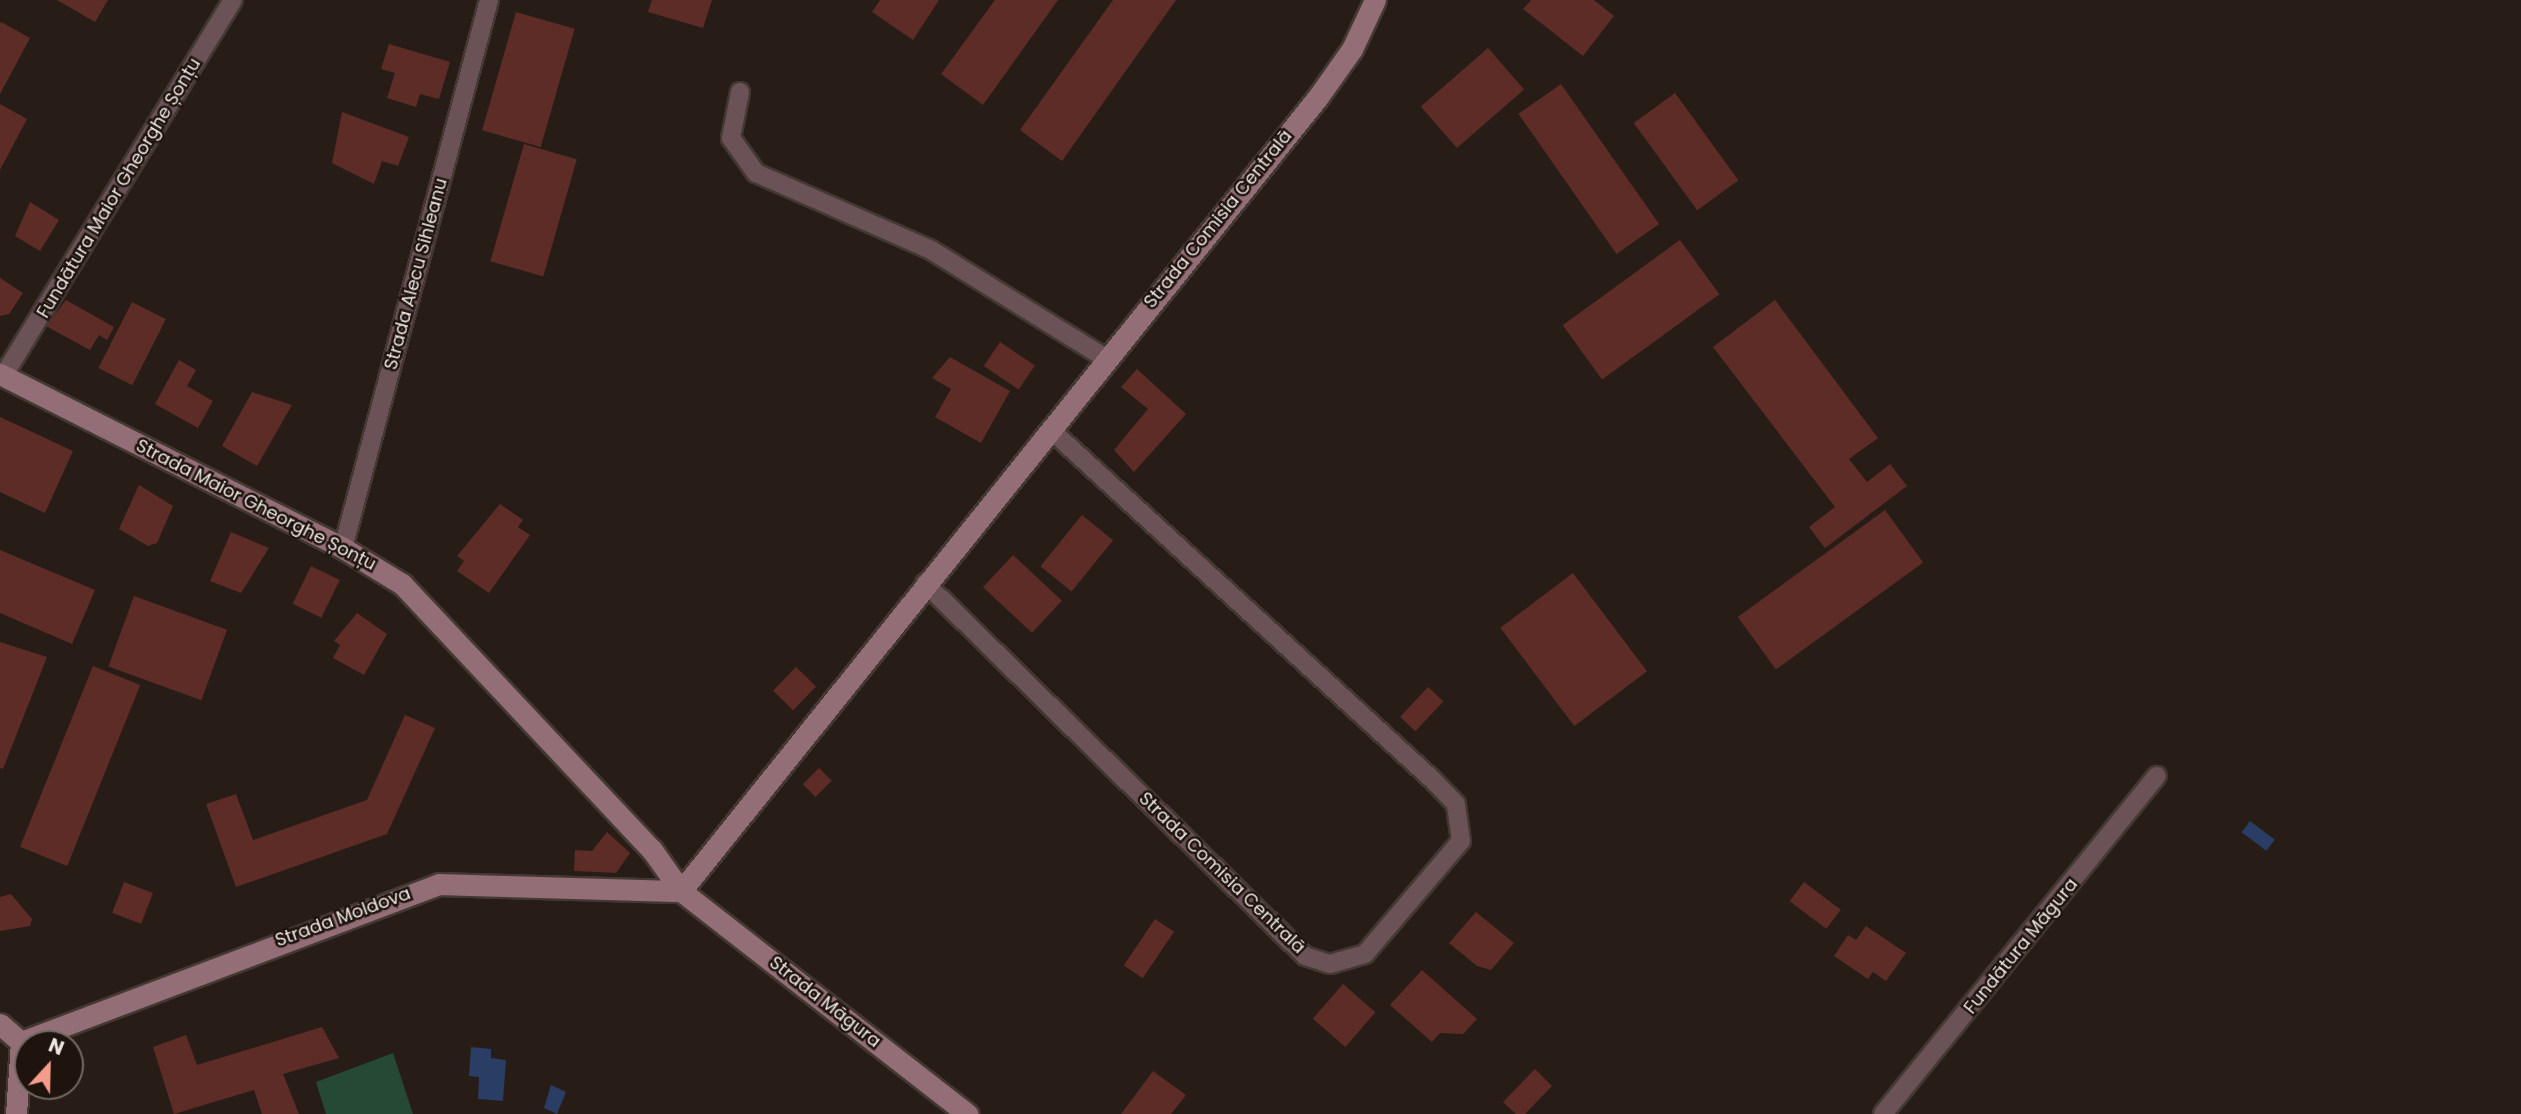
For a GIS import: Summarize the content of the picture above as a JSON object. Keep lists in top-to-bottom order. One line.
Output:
{"streets":{"street":["Fundătura Maior Gheorghe Șonțu","Strada Comisia Centrală","Strada Alecu Sihleanu","Strada Maior Gheorghe Șonțu","Strada Moldova","Fundătura Măgura","Strada Măgura"]},"crossings":[["Fundătura Maior Gheorghe Șonțu","Strada Maior Gheorghe Șonțu"],["Strada Comisia Centrală","Strada Maior Gheorghe Șonțu"],["Strada Comisia Centrală","Strada Moldova"],["Strada Comisia Centrală","Strada Măgura"],["Strada Alecu Sihleanu","Strada Maior Gheorghe Șonțu"],["Strada Maior Gheorghe Șonțu","Strada Moldova"],["Strada Maior Gheorghe Șonțu","Strada Măgura"],["Strada Moldova","Strada Măgura"]],"north":"top"}
